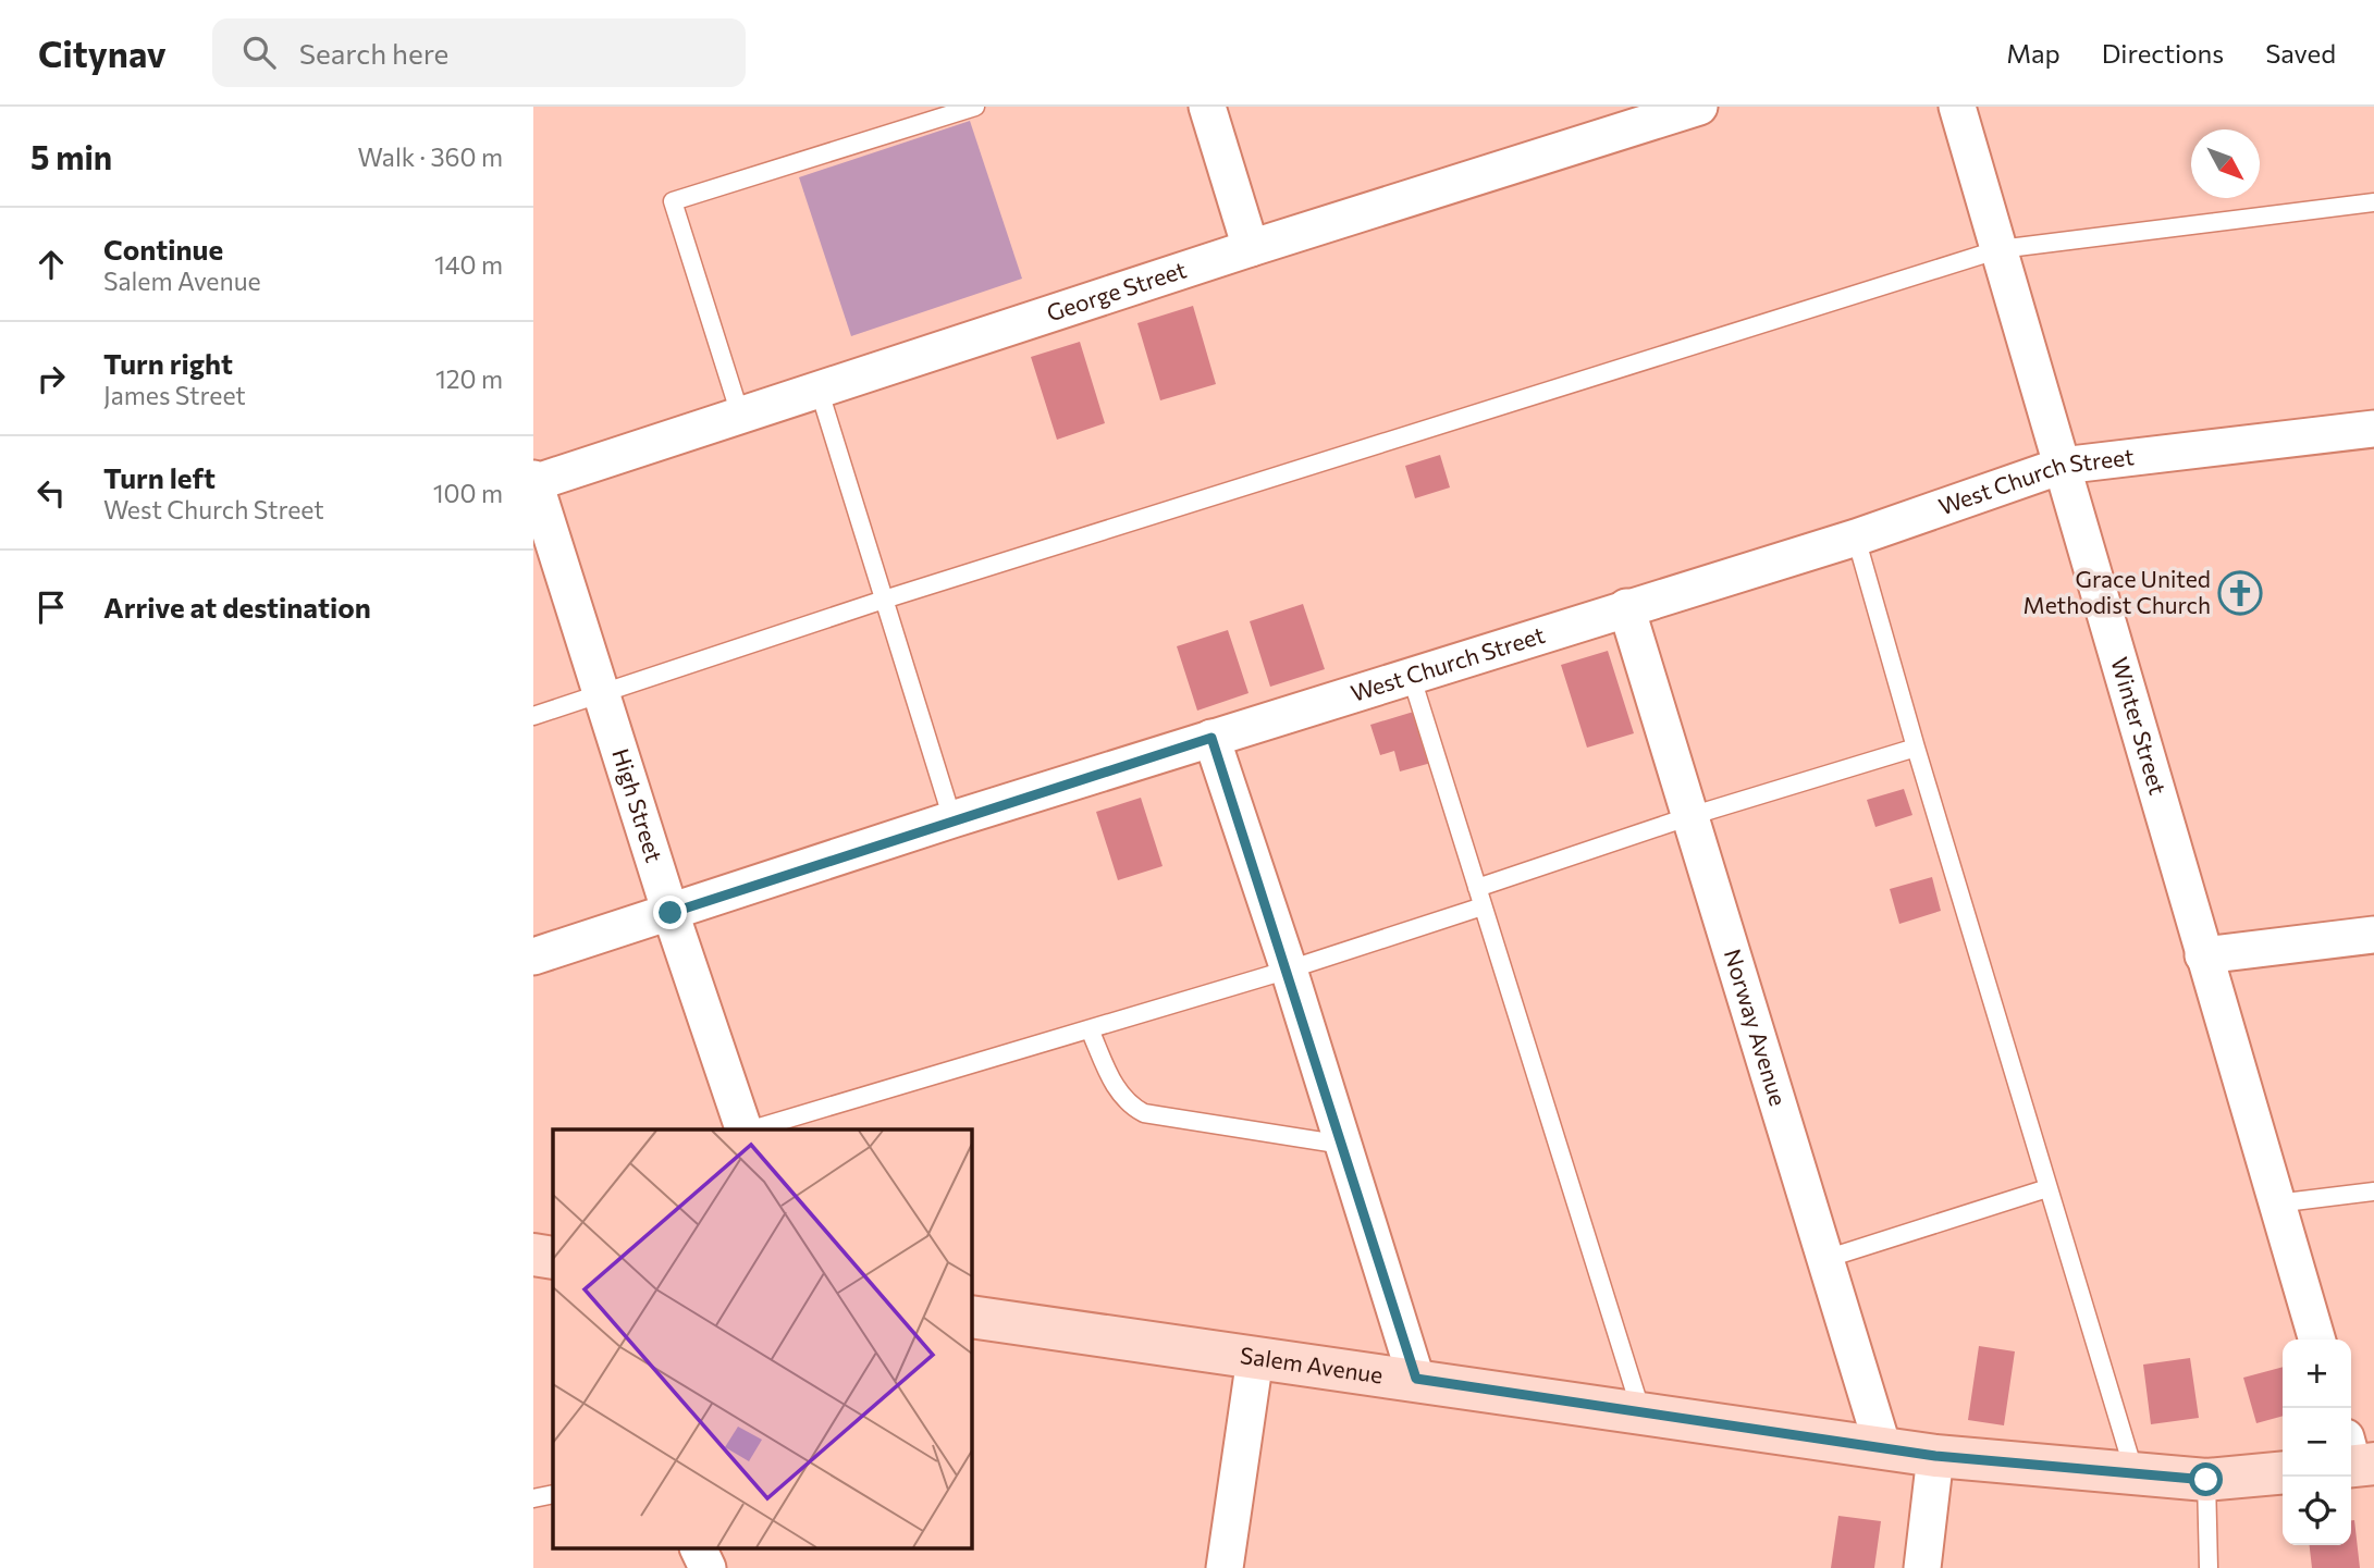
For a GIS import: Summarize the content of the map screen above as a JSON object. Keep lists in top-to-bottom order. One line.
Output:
{"streets":{"main road":["Salem Avenue"],"street":["George Street","West Church Street","Winter Street","High Street","Norway Avenue"]},"crossings":[["George Street","High Street"],["West Church Street","Winter Street"],["West Church Street","High Street"],["West Church Street","Norway Avenue"],["Norway Avenue","Salem Avenue"]],"places":{"church":["Grace United Methodist Church"]},"north":"bottom right","page":{"header":"Citynav","search":"Search here","nav":["Map","Directions","Saved"],"heading":["5 min","Walk · 360 m"],"list":[["Continue","Salem Avenue","140 m"],["Turn right","James Street","120 m"],["Turn left","West Church Street","100 m"],"Arrive at destination"],"map_buttons":["+","−"]}}
